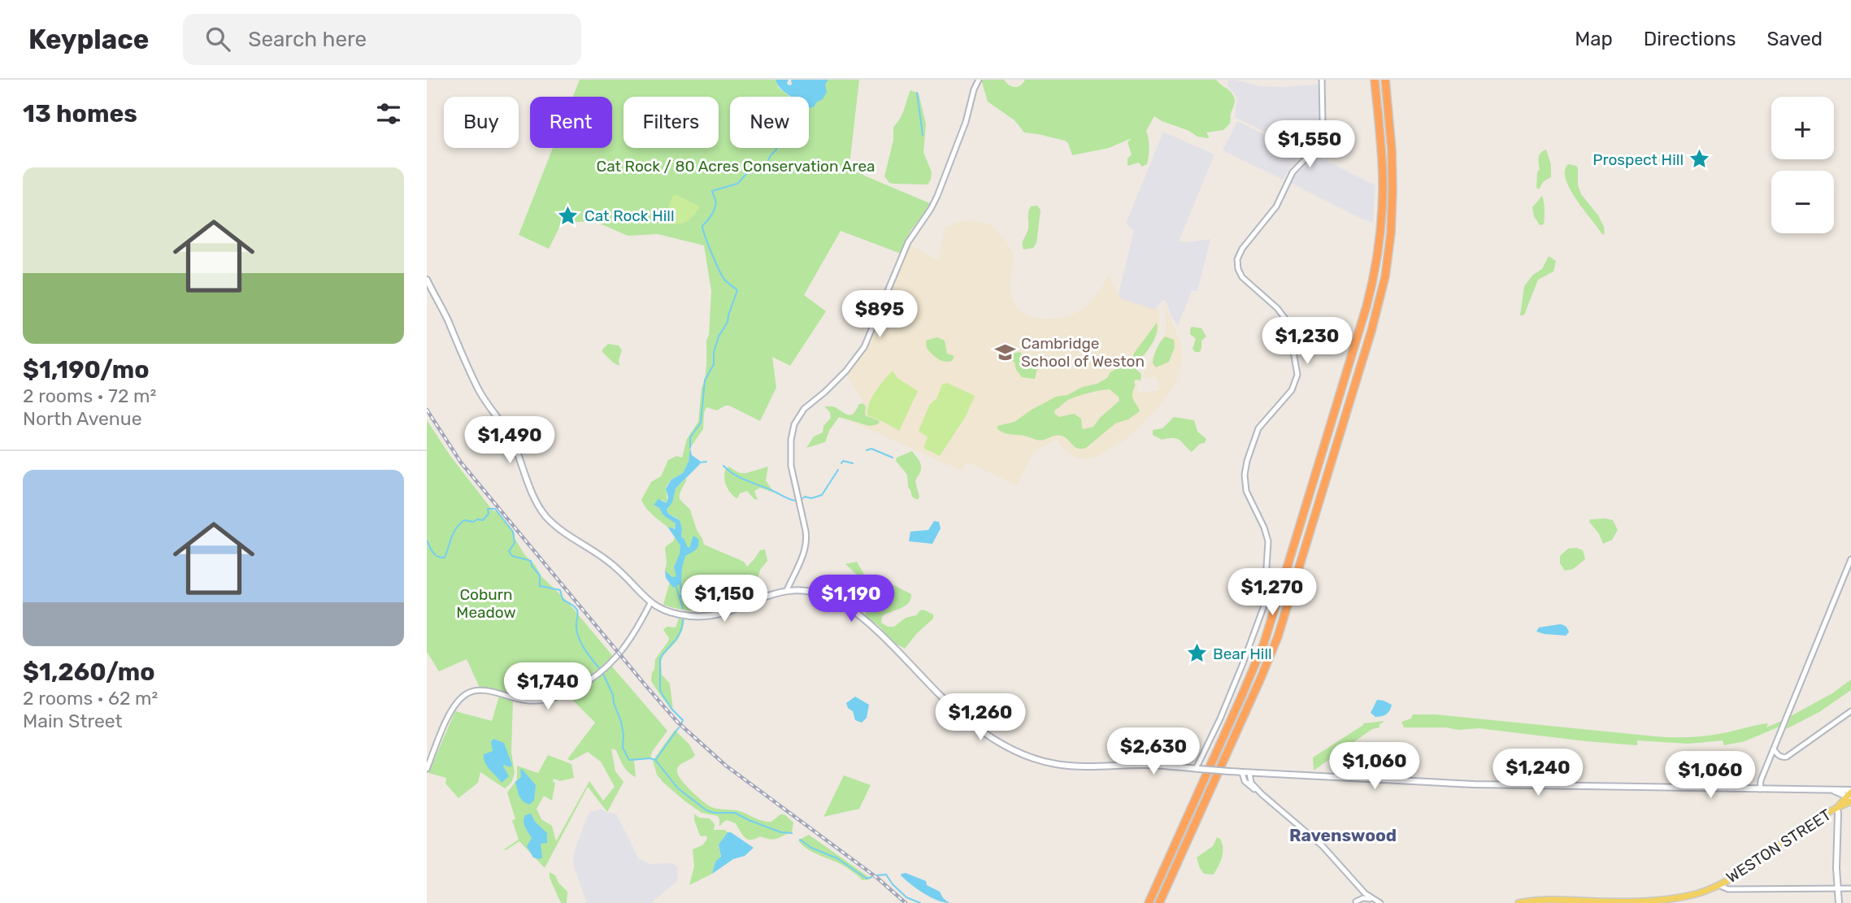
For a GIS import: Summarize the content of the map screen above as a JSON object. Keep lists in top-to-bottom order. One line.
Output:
{"streets":{"main road":["WESTON STREET"]},"districts":["Ravenswood"],"parks":["Cat Rock / 80 Acres Conservation Area","Coburn Meadow"],"places":{"place":["Prospect Hill","Cat Rock Hill","Bear Hill"],"school or university":["Cambridge School of Weston"]},"page":{"header":"Keyplace","search":"Search here","nav":["Map","Directions","Saved"],"heading":"13 homes","map_buttons":["+","−"],"chip":["Buy","Rent","Filters","New"],"price":["$1,550","$895","$1,230","$1,490","$1,270","$1,150","$1,190","$1,740","$1,260","$2,630","$1,060","$1,240","$1,060"],"list":[{"name":"$1,190/mo","note":"2 rooms · 72 m² · North Avenue"},{"name":"$1,260/mo","note":"2 rooms · 62 m² · Main Street"}]}}
